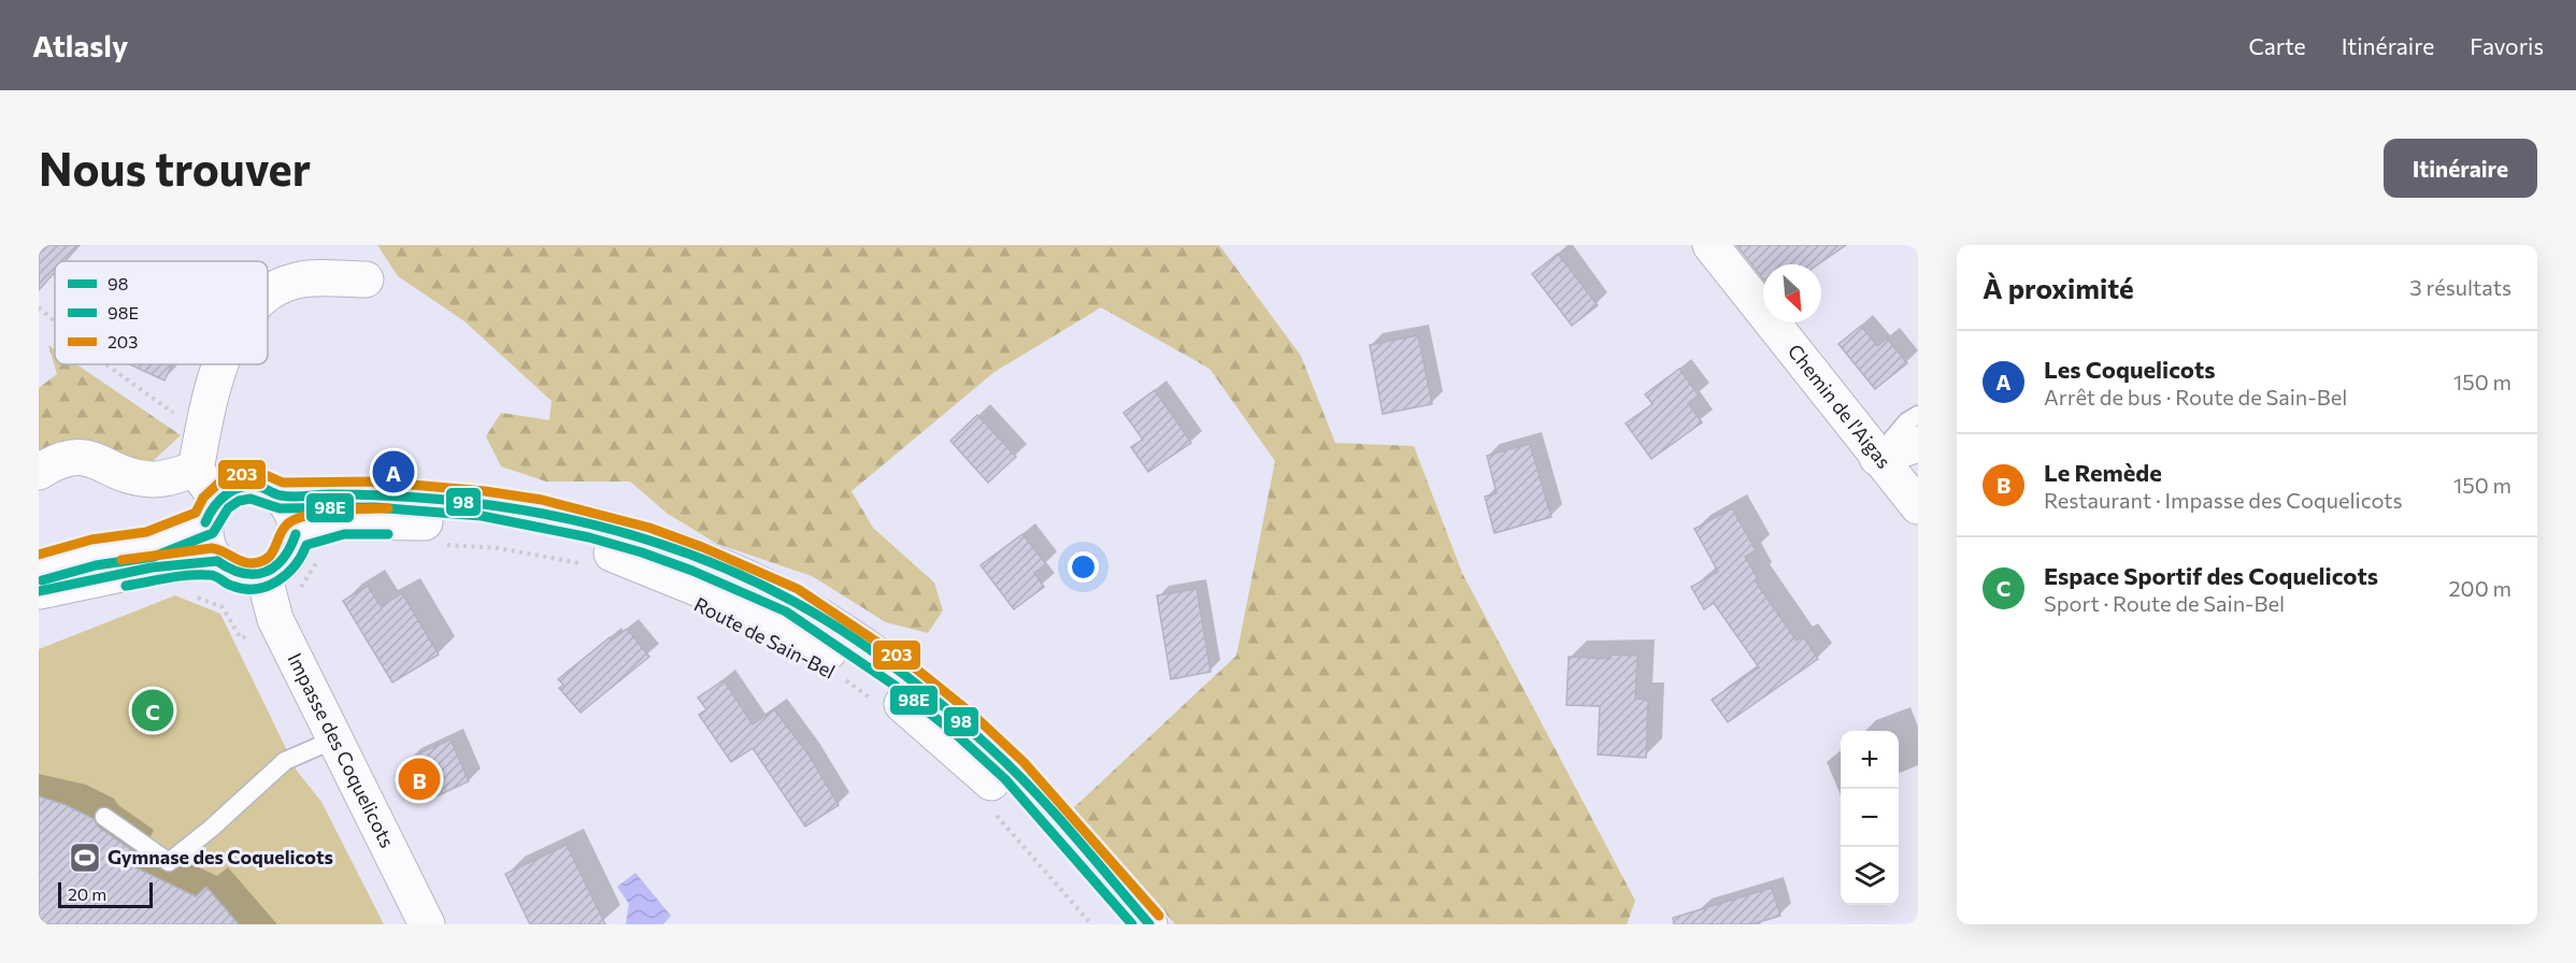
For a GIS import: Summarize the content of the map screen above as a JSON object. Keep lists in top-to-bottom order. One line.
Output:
{"streets":{"main road":["Chemin de l'Aigas","Route de Sain-Bel","Impasse des Coquelicots"]},"crossings":[["Route de Sain-Bel","Impasse des Coquelicots"]],"places":{"sports":["Gymnase des Coquelicots"]},"lines":["transit line 203","transit line 98","transit line 98E"],"legend":["98","98E","203"],"scale_bar":"20 m","north":"bottom right","page":{"header":"Atlasly","nav":["Carte","Itinéraire","Favoris"],"buttons":"Itinéraire","title":"Nous trouver","heading":["À proximité","3 résultats"],"list":[{"mark":"A","name":"Les Coquelicots","note":"Arrêt de bus · Route de Sain-Bel","value":"150 m"},{"mark":"B","name":"Le Remède","note":"Restaurant · Impasse des Coquelicots","value":"150 m"},{"mark":"C","name":"Espace Sportif des Coquelicots","note":"Sport · Route de Sain-Bel","value":"200 m"}],"pins":["A","C","B"],"map_buttons":["+","−"],"scale":"20 m"}}
